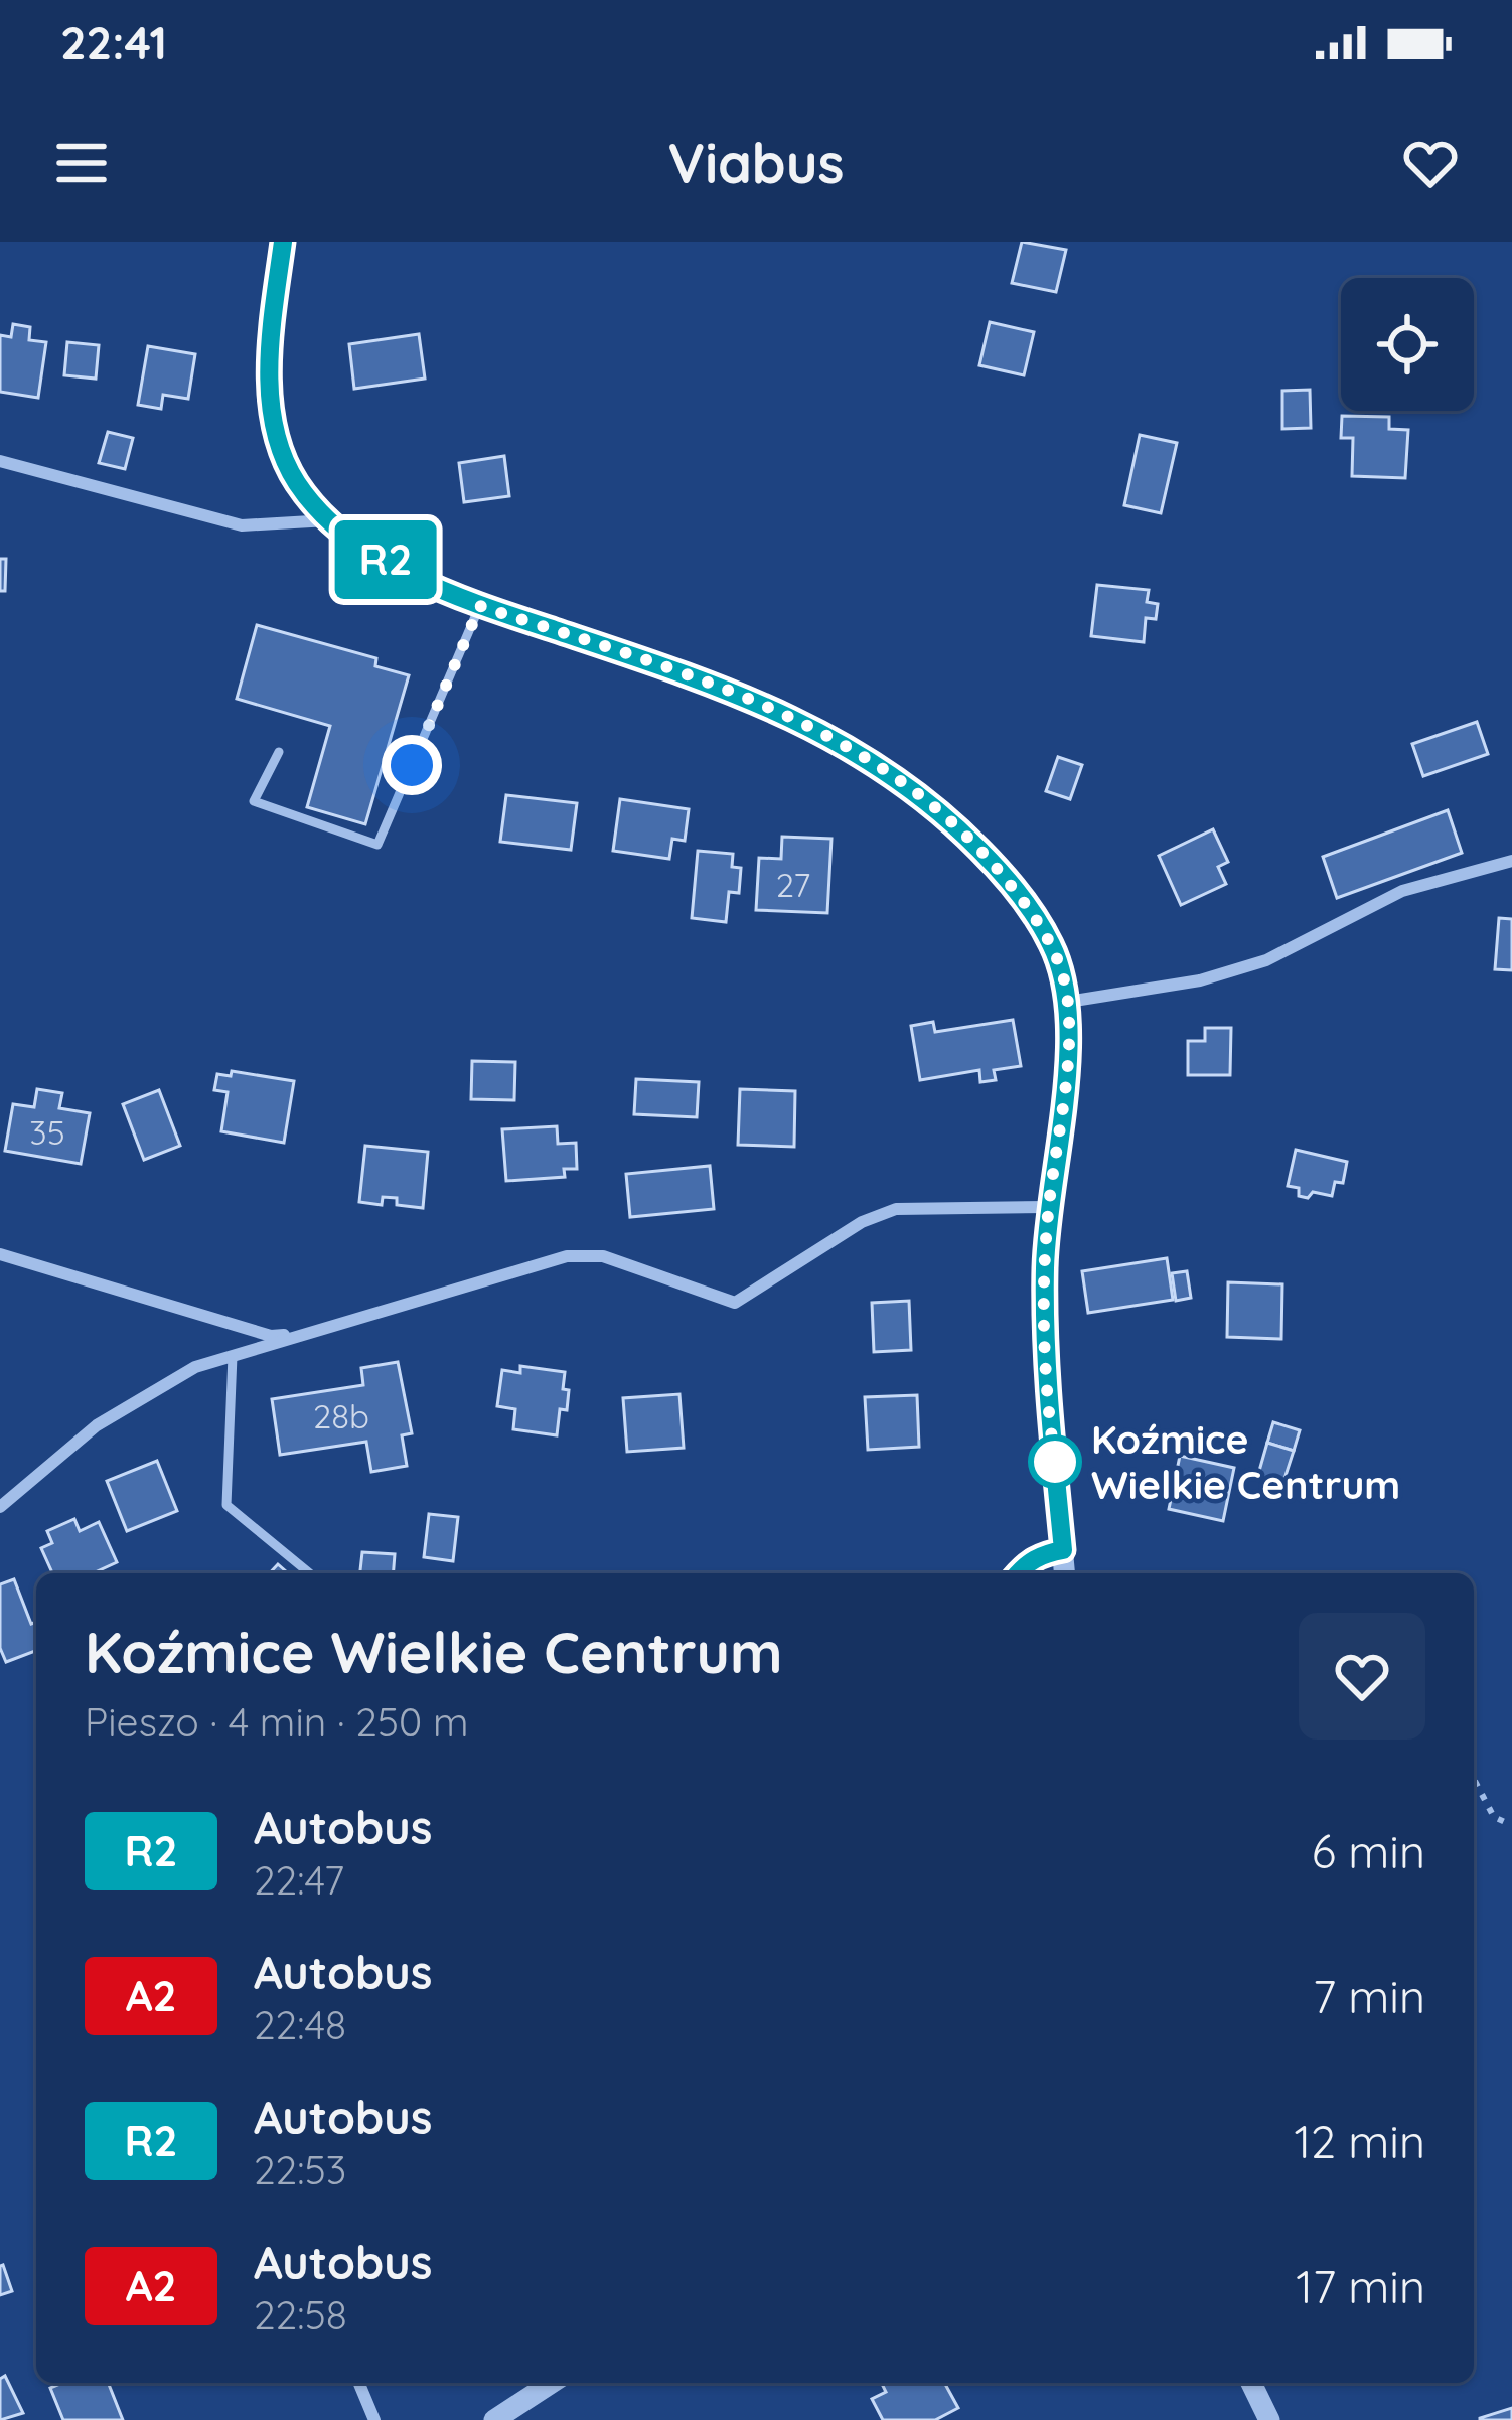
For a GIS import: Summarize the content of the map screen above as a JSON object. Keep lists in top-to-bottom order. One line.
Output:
{"places":["Koźmice Wielkie Centrum"],"lines":["bus line R2"],"house_numbers":["27","35","28b"],"page":{"status":"22:41","header":"Viabus","on_map":"R2","heading":["Koźmice Wielkie Centrum","Pieszo · 4 min · 250 m"],"list":[{"mark":"R2","name":"Autobus","note":"22:47","value":"6 min"},{"mark":"A2","name":"Autobus","note":"22:48","value":"7 min"},{"mark":"R2","name":"Autobus","note":"22:53","value":"12 min"},{"mark":"A2","name":"Autobus","note":"22:58","value":"17 min"}]}}
